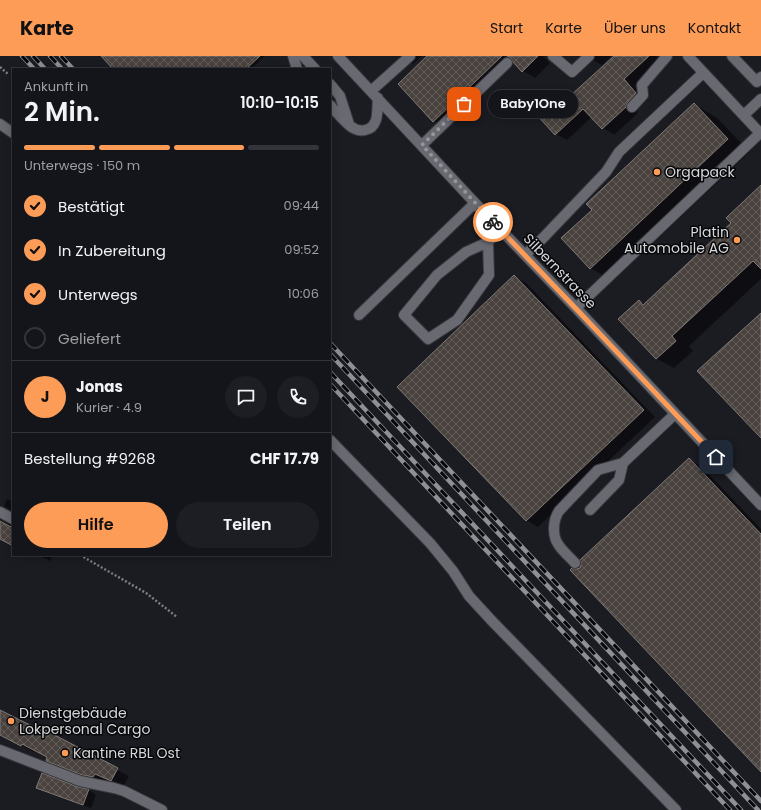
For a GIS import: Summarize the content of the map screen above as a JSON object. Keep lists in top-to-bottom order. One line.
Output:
{"streets":{"street":["Silbernstrasse"]},"places":["Baby1One","Orgapack","Platin Automobile AG","Dienstgebäude Lokpersonal Cargo","Kantine RBL Ost"],"page":{"header":"Karte","nav":["Start","Karte","Über uns","Kontakt"],"heading":["2 Min.","Ankunft in","10:10–10:15"],"panel":["Jonas","Kurier · 4.9","Bestellung #9268","CHF 17.79"],"bubble":"Baby1One","bar":"Unterwegs · 150 m","list":[["Bestätigt","09:44"],["In Zubereitung","09:52"],["Unterwegs","10:06"],"Geliefert"],"round":"J","buttons":["Hilfe","Teilen"]}}
